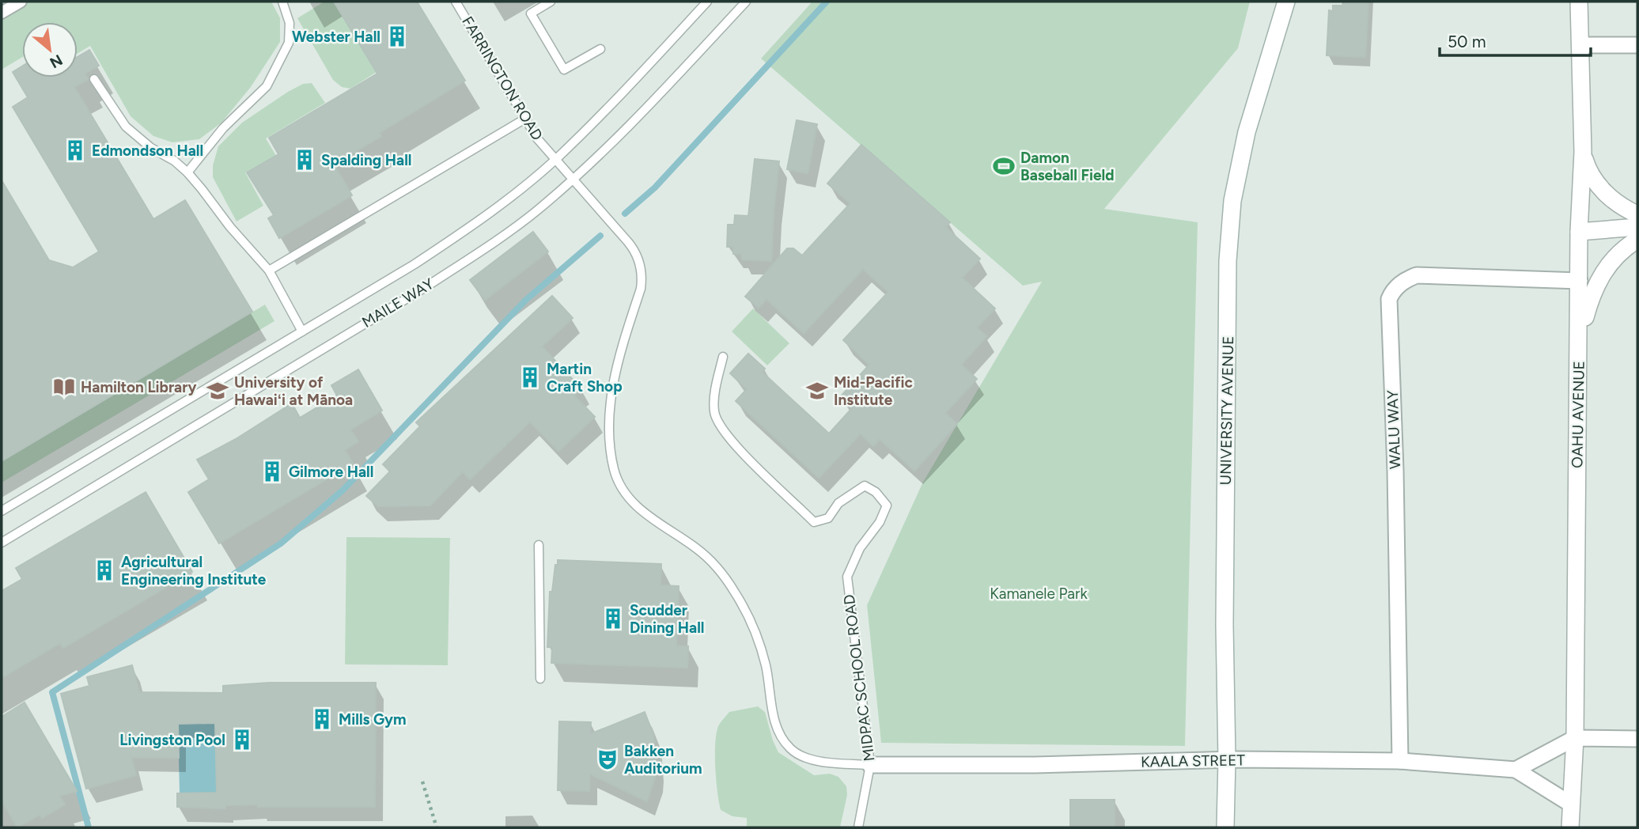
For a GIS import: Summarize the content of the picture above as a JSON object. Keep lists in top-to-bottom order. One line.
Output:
{"streets":{"street":["UNIVERSITY AVENUE","OAHU AVENUE","WALU WAY","KAALA STREET"],"lane":["FARRINGTON ROAD","MAILE WAY","MIDPAC SCHOOL ROAD"]},"crossings":[["FARRINGTON ROAD","MAILE WAY"],["FARRINGTON ROAD","MIDPAC SCHOOL ROAD"],["FARRINGTON ROAD","KAALA STREET"],["UNIVERSITY AVENUE","KAALA STREET"],["OAHU AVENUE","WALU WAY"],["OAHU AVENUE","KAALA STREET"],["WALU WAY","KAALA STREET"],["MIDPAC SCHOOL ROAD","KAALA STREET"]],"parks":["Kamanele Park"],"places":{"building":["Webster Hall","Edmondson Hall","Spalding Hall","Martin Craft Shop","Gilmore Hall","Agricultural Engineering Institute","Scudder Dining Hall","Mills Gym","Livingston Pool"],"sports":["Damon Baseball Field"],"library":["Hamilton Library"],"school or university":["University of Hawaiʻi at Mānoa","Mid-Pacific Institute"],"theatre":["Bakken Auditorium"]},"scale_bar":"50 m","north":"bottom right"}
